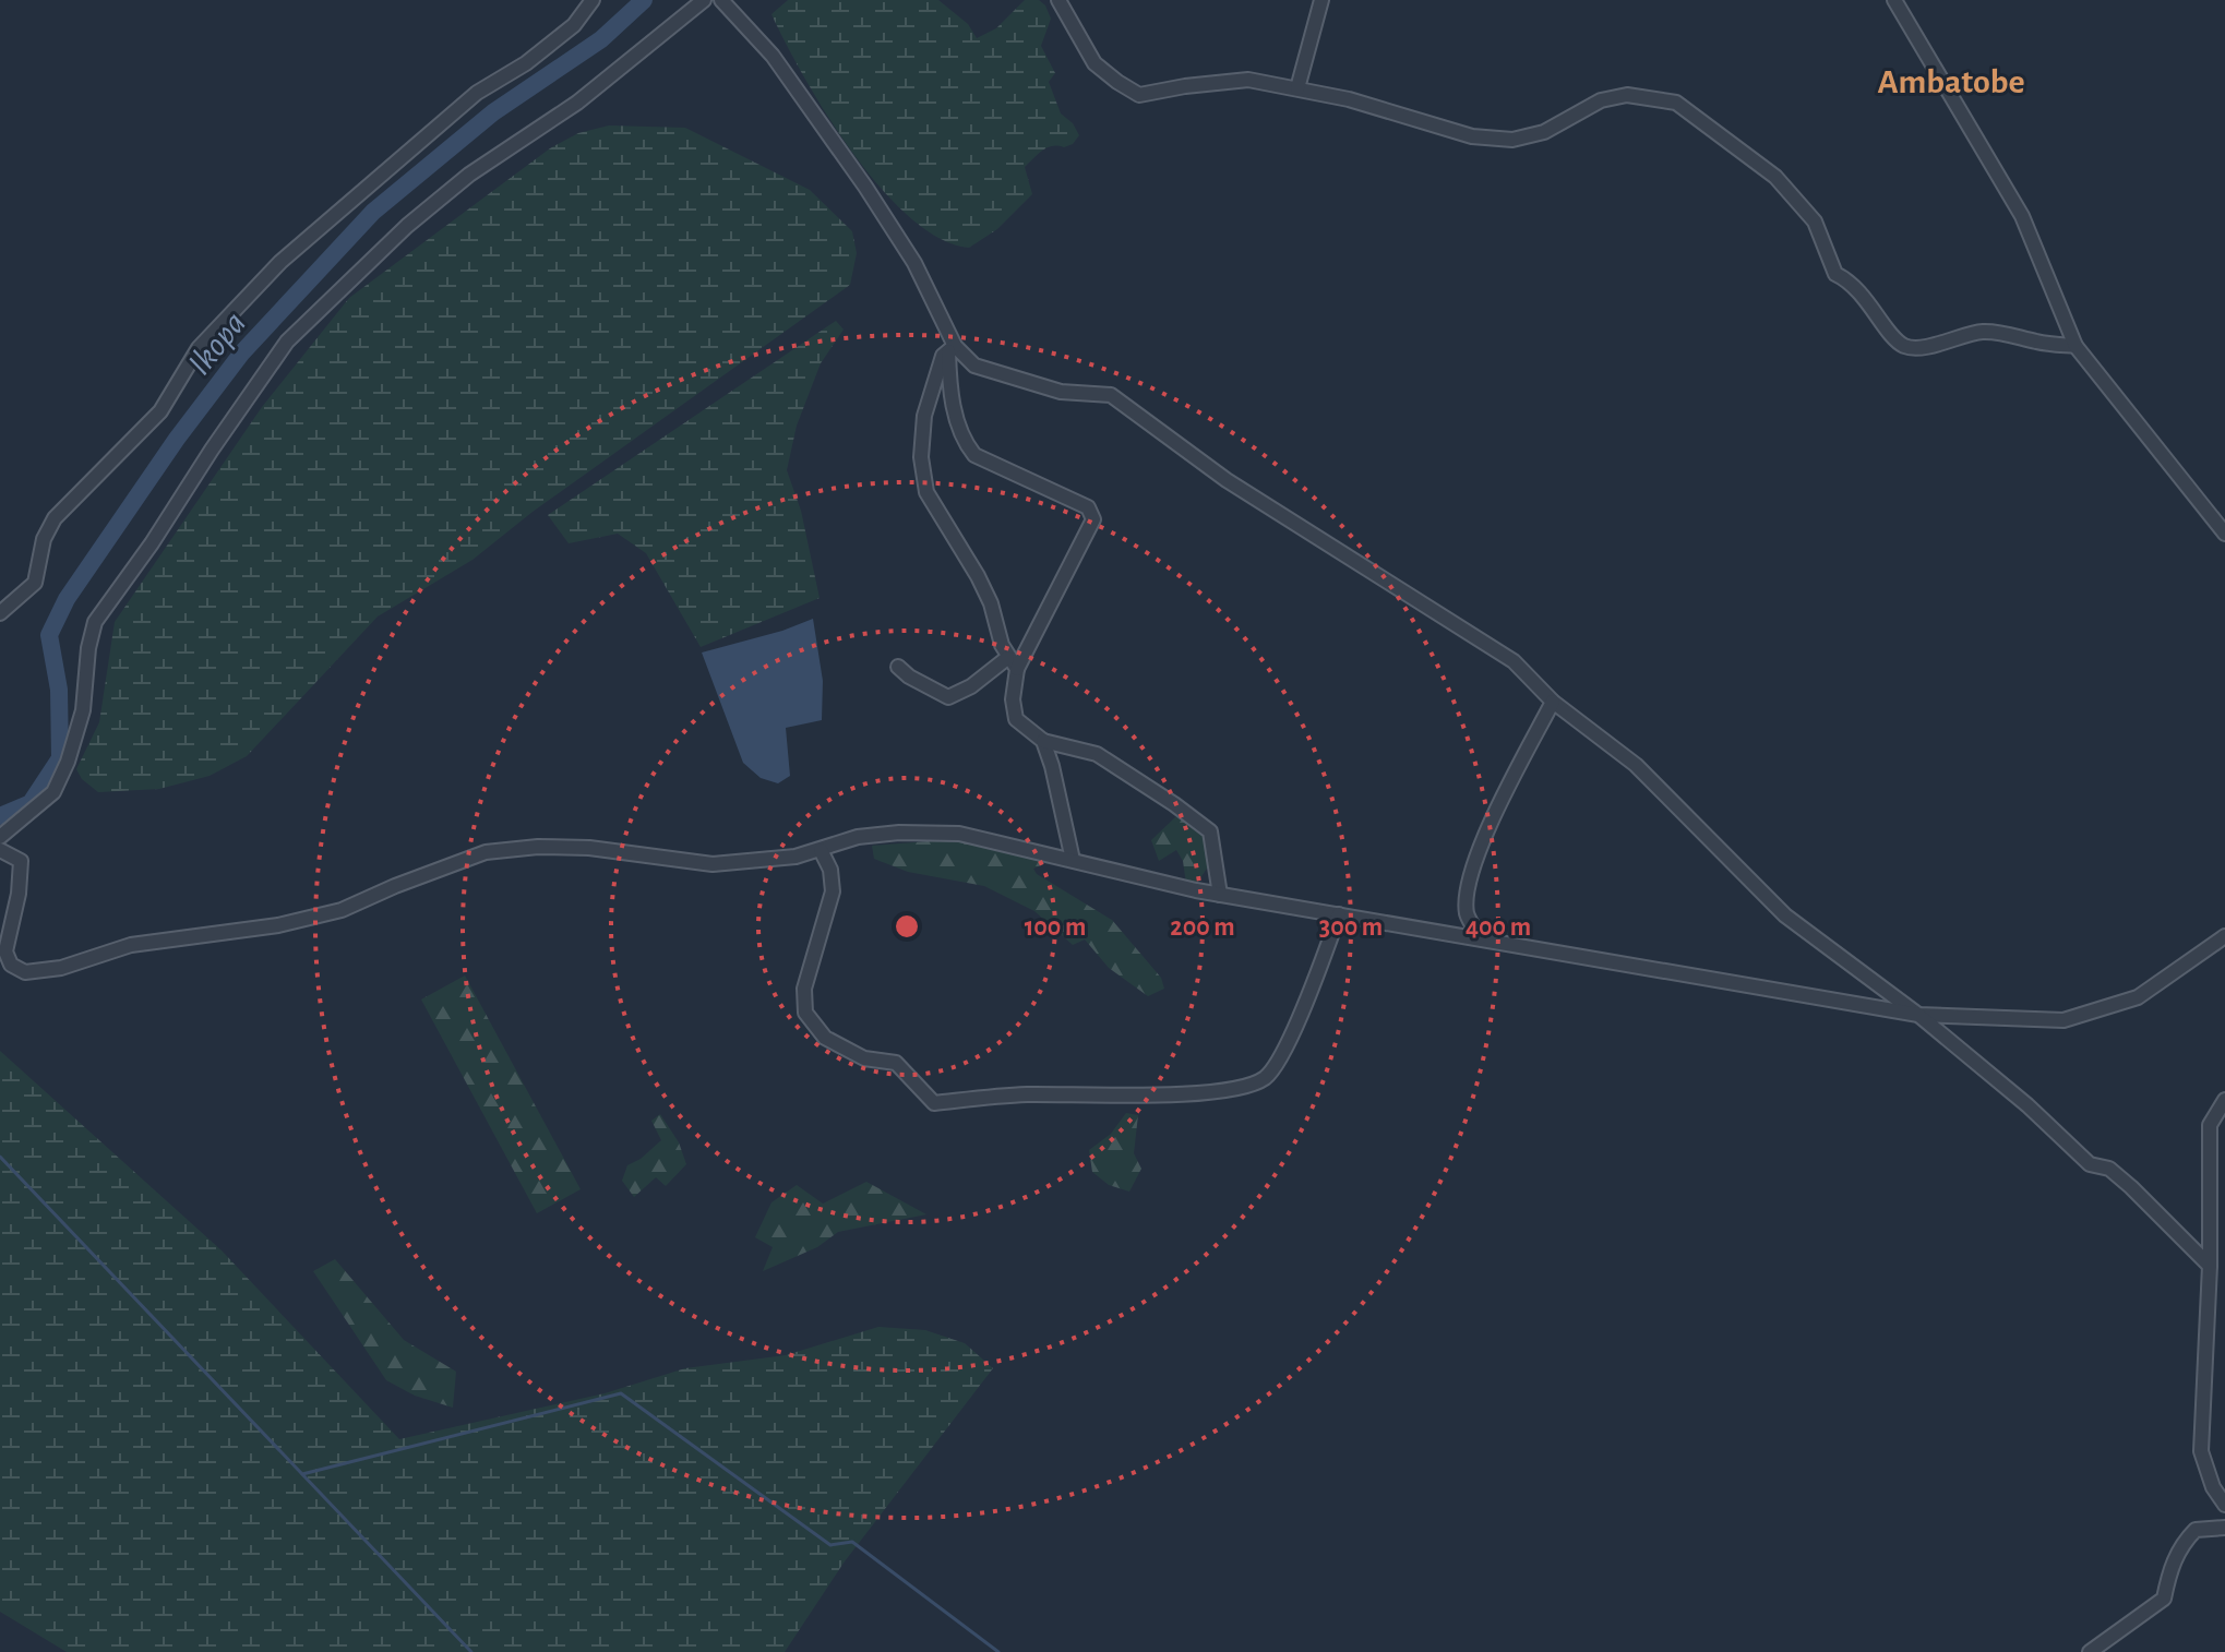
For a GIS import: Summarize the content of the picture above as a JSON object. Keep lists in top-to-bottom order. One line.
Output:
{"districts":["Ambatobe"],"water":["Ikopa"],"rings":["100 m","200 m","300 m","400 m"]}
